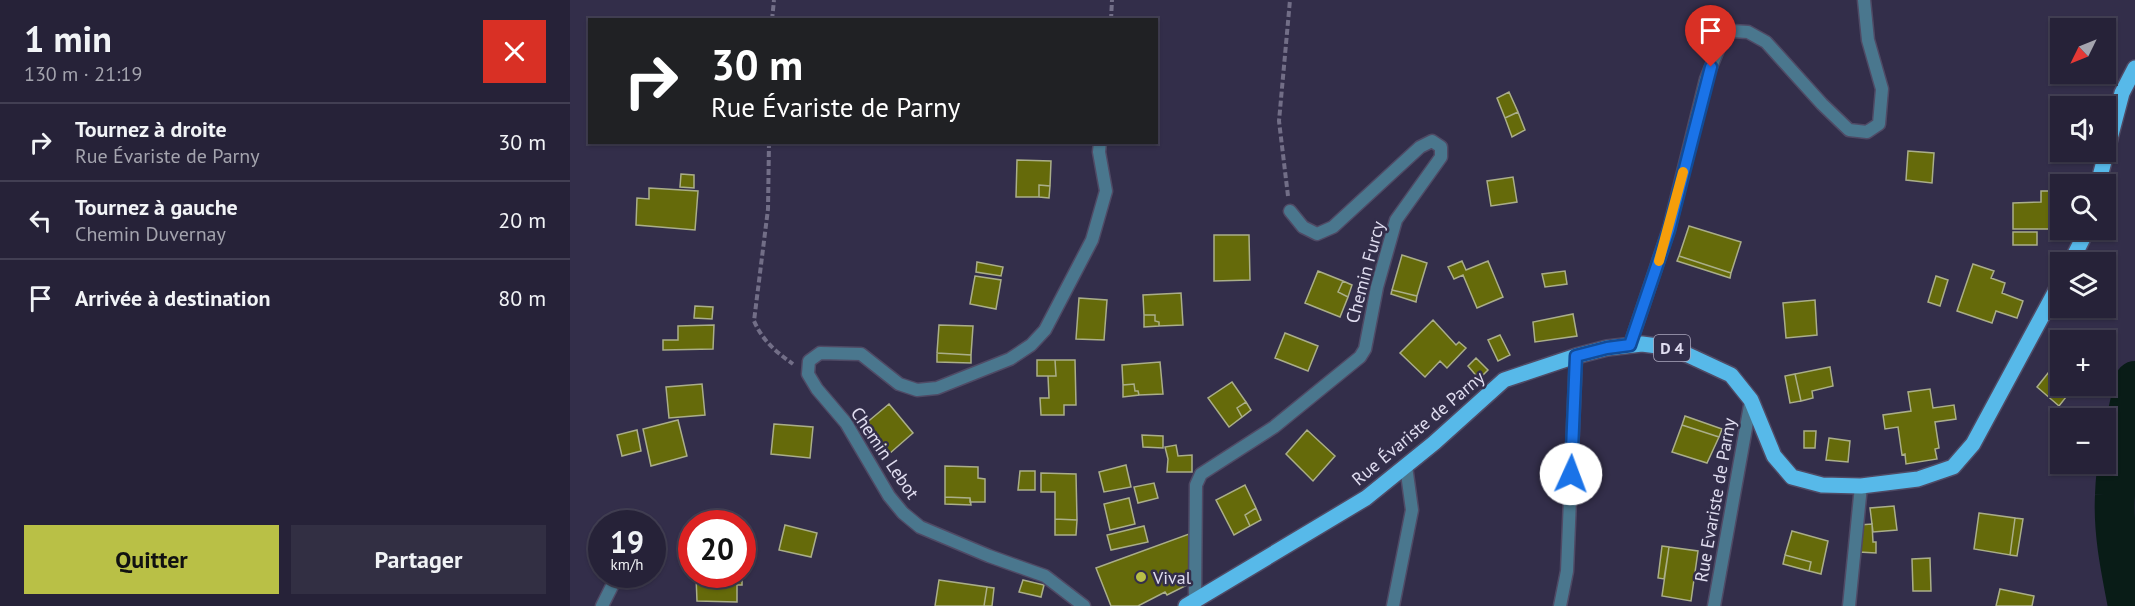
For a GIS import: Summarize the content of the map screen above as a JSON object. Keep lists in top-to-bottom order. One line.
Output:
{"streets":{"main road":["D 4","Rue Évariste de Parny"],"street":["Chemin Furcy","Chemin Lebot","Rue Evariste de Parny"]},"crossings":[["Chemin Furcy","Rue Évariste de Parny"],["Rue Évariste de Parny","Rue Evariste de Parny"]],"places":["Vival"],"north":"bottom left","page":{"heading":["1 min","130 m · 21:19"],"map_buttons":["+","−"],"turn":["30 m","Rue Évariste de Parny"],"list":[{"name":"Tournez à droite","note":"Rue Évariste de Parny","value":"30 m"},{"name":"Tournez à gauche","note":"Chemin Duvernay","value":"20 m"},{"name":"Arrivée à destination","value":"80 m"}],"speed":"19 km/h","limit":"20","buttons":["Quitter","Partager"]}}
